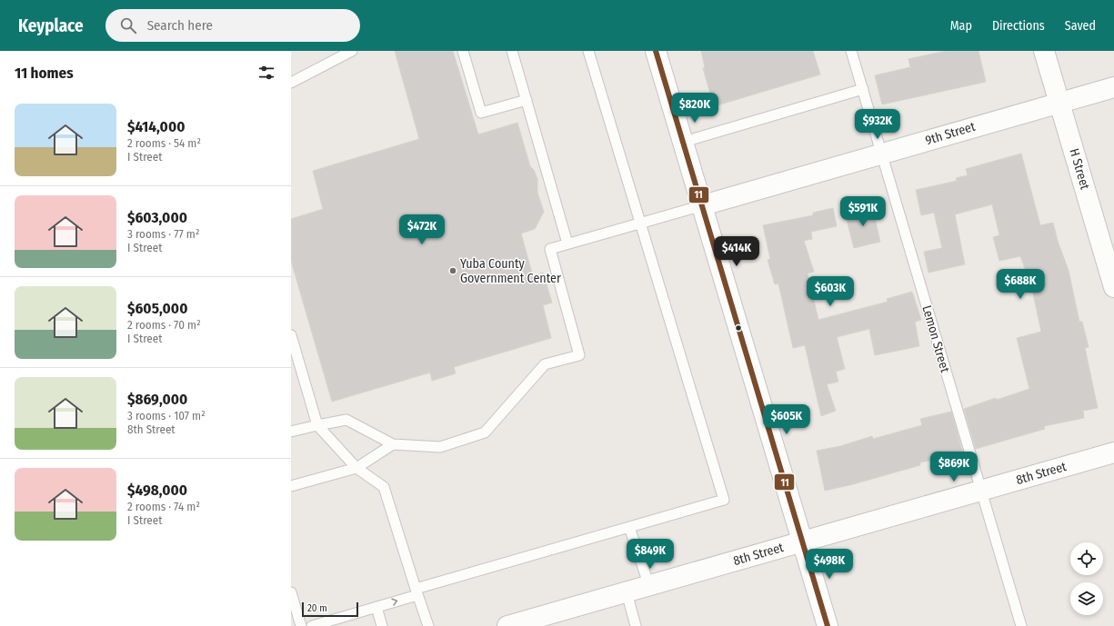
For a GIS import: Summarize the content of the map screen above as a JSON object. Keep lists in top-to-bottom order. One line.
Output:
{"streets":{"street":["9th Street","H Street","8th Street"],"lane":["Lemon Street"]},"crossings":[["9th Street","H Street"],["9th Street","Lemon Street"],["Lemon Street","8th Street"]],"places":["Yuba County Government Center"],"lines":["transit line 11"],"scale_bar":"20 m","page":{"header":"Keyplace","search":"Search here","nav":["Map","Directions","Saved"],"heading":"11 homes","price":["$820K","$932K","$591K","$472K","$414K","$688K","$603K","$605K","$869K","$849K","$498K"],"list":[{"name":"$414,000","note":"2 rooms · 54 m² · I Street"},{"name":"$603,000","note":"3 rooms · 77 m² · I Street"},{"name":"$605,000","note":"2 rooms · 70 m² · I Street"},{"name":"$869,000","note":"3 rooms · 107 m² · 8th Street"},{"name":"$498,000","note":"2 rooms · 74 m² · I Street"}],"scale":"20 m"}}
